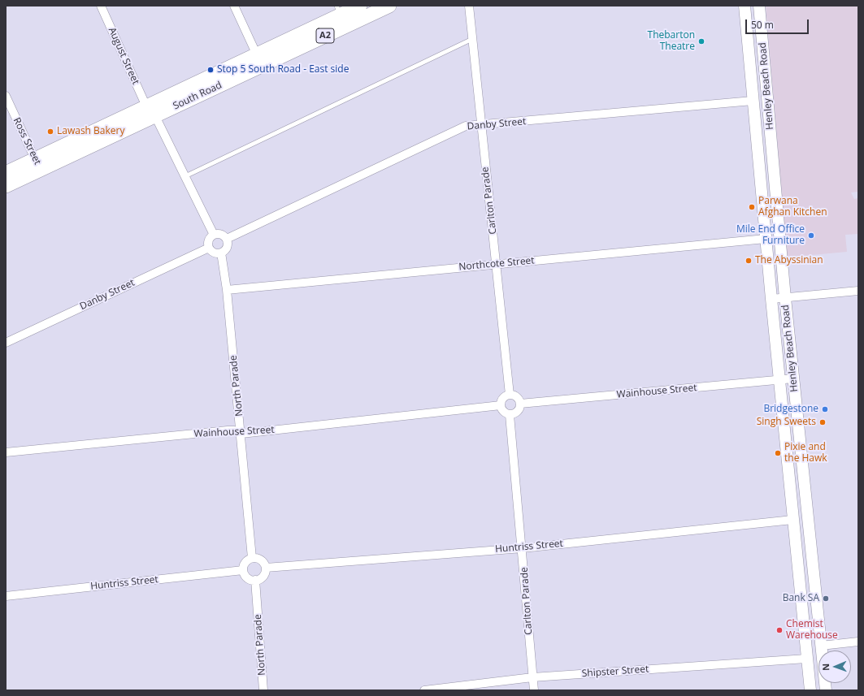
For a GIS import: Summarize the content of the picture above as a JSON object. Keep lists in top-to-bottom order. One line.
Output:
{"streets":{"highway":["A2","South Road"],"main road":["Henley Beach Road"],"street":["August Street","Danby Street","Ross Street","Carlton Parade","Northcote Street","North Parade","Wainhouse Street","Huntriss Street","Shipster Street"]},"crossings":[["August Street","South Road"],["Henley Beach Road","Danby Street"],["Henley Beach Road","Northcote Street"],["Henley Beach Road","Wainhouse Street"],["Henley Beach Road","Huntriss Street"],["Henley Beach Road","Shipster Street"],["South Road","Ross Street"],["Danby Street","Carlton Parade"],["Danby Street","North Parade"],["Carlton Parade","Northcote Street"],["Carlton Parade","Wainhouse Street"],["Carlton Parade","Huntriss Street"],["Carlton Parade","Shipster Street"],["Northcote Street","North Parade"],["North Parade","Wainhouse Street"],["North Parade","Huntriss Street"]],"places":["Thebarton Theatre","Stop 5 South Road - East side","Lawash Bakery","Parwana Afghan Kitchen","Mile End Office Furniture","The Abyssinian","Bridgestone","Singh Sweets","Pixie and the Hawk","Bank SA","Chemist Warehouse"],"scale_bar":"50 m","north":"left"}
